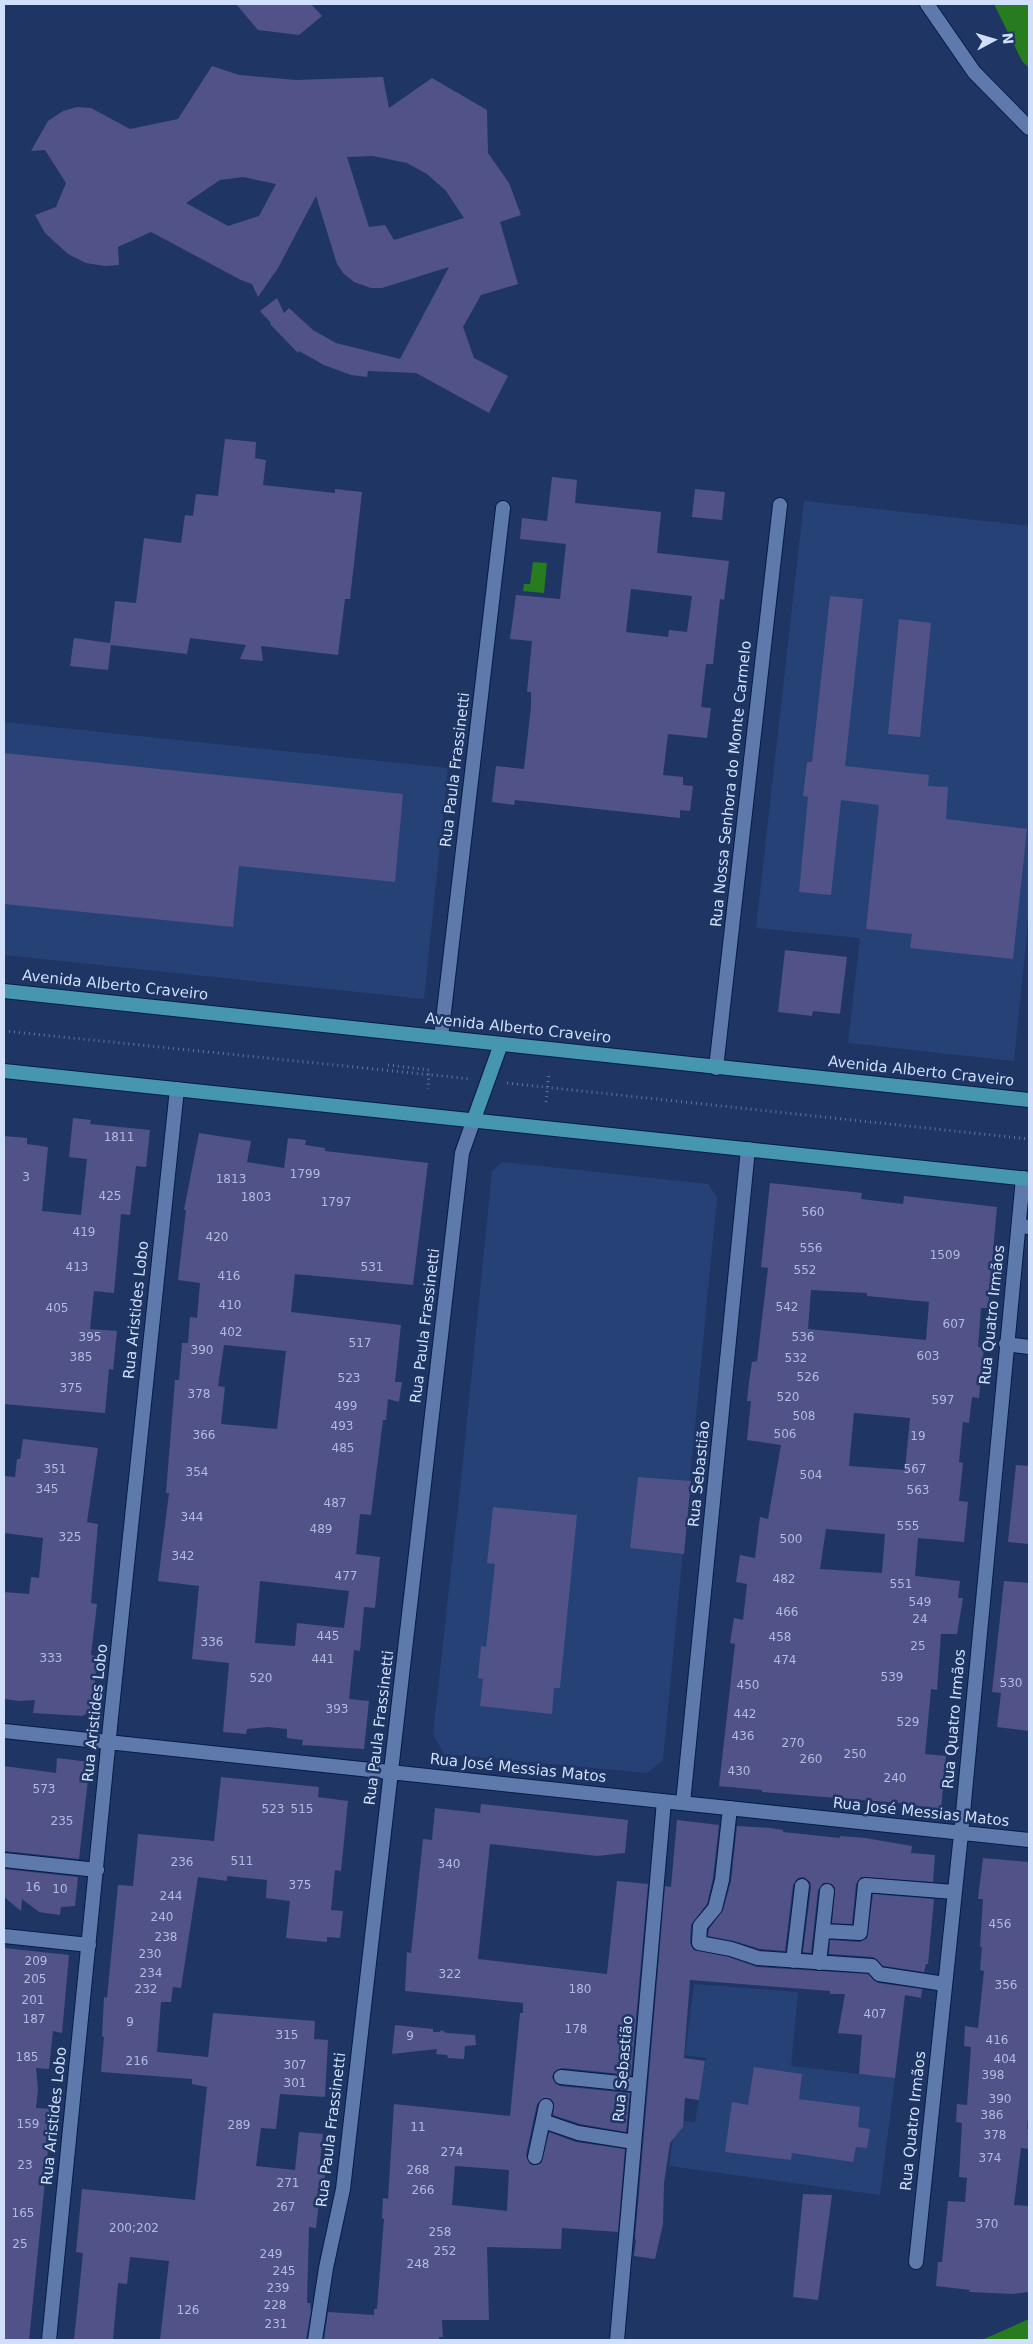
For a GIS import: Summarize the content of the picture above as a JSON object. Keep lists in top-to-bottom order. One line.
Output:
{"streets":{"main road":["Avenida Alberto Craveiro"],"street":["Rua Paula Frassinetti","Rua Nossa Senhora do Monte Carmelo","Rua Aristides Lobo","Rua Quatro Irmãos","Rua Sebastião","Rua José Messias Matos"]},"crossings":[["Rua Paula Frassinetti","Avenida Alberto Craveiro"],["Rua Paula Frassinetti","Rua José Messias Matos"],["Rua Nossa Senhora do Monte Carmelo","Avenida Alberto Craveiro"],["Rua Aristides Lobo","Rua José Messias Matos"],["Rua Quatro Irmãos","Rua José Messias Matos"],["Rua Sebastião","Rua José Messias Matos"]],"house_numbers":["1811","1799","3","1813","425","1803","1797","560","419","420","556","1509","413","531","552","416","410","542","405","607","402","395","536","517","390","603","385","532","526","523","375","378","520","597","499","508","493","506","366","19","485","351","567","354","504","345","563","487","344","555","489","325","500","342","477","482","551","549","466","24","445","458","336","25","333","441","474","539","520","530","450","393","442","529","436","270","250","260","430","240","573","523","515","235","511","236","340","375","16","10","244","240","456","238","230","209","234","322","205","356","232","180","201","407","187","9","178","315","9","416","185","404","216","307","398","301","390","386","159","289","11","378","274","374","23","268","271","266","267","165","370","200;202","258","25","252","249","248","245","239","228","126","231"],"north":"right"}
